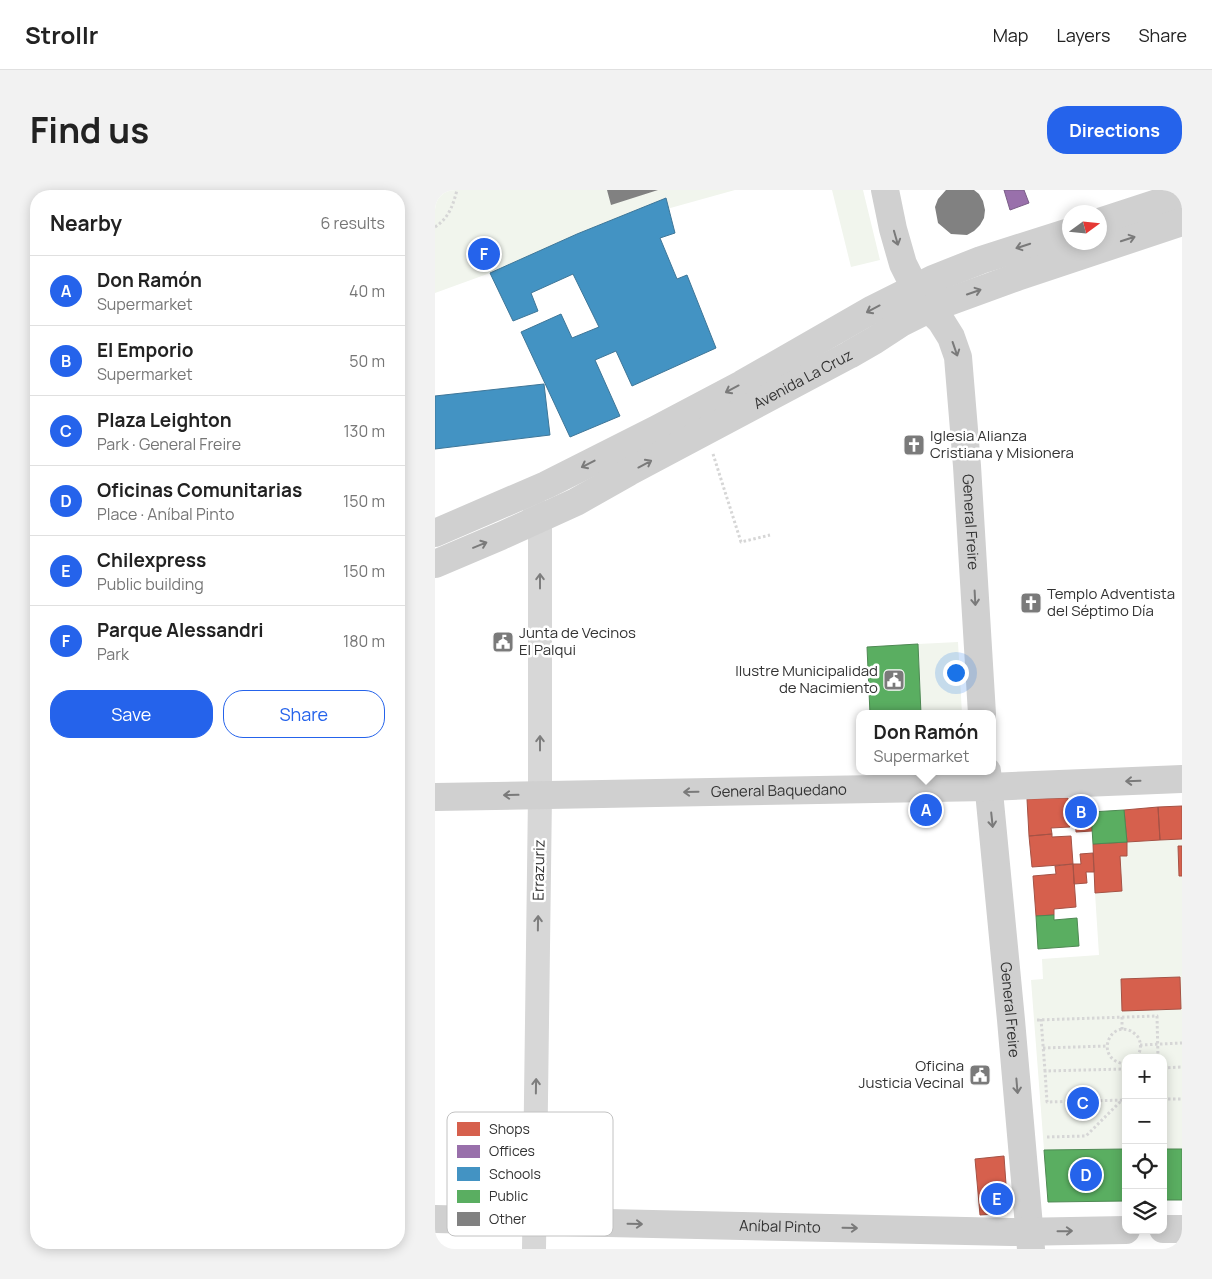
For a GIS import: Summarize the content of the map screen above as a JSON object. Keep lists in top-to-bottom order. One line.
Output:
{"streets":{"main road":["Avenida La Cruz","General Freire","General Baquedano","Aníbal Pinto"],"street":["Errazuriz"]},"crossings":[["Avenida La Cruz","General Freire"],["Avenida La Cruz","Errazuriz"],["General Freire","General Baquedano"],["General Freire","Aníbal Pinto"],["General Baquedano","Errazuriz"]],"one_way":["General Freire","General Baquedano","Errazuriz","Aníbal Pinto"],"places":{"church":["Iglesia Alianza Cristiana y Misionera","Templo Adventista del Séptimo Día"],"public building":["Junta de Vecinos El Palqui","Ilustre Municipalidad de Nacimiento","Oficina Justicia Vecinal"]},"legend":["Shops","Offices","Schools","Public","Other"],"north":"right","page":{"header":"Strollr","nav":["Map","Layers","Share"],"title":"Find us","buttons":["Directions",["Save","Share"]],"heading":["Nearby","6 results"],"pins":["F","A","B","C","D","E"],"list":[{"mark":"A","name":"Don Ramón","note":"Supermarket","value":"40 m"},{"mark":"B","name":"El Emporio","note":"Supermarket","value":"50 m"},{"mark":"C","name":"Plaza Leighton","note":"Park · General Freire","value":"130 m"},{"mark":"D","name":"Oficinas Comunitarias","note":"Place · Aníbal Pinto","value":"150 m"},{"mark":"E","name":"Chilexpress","note":"Public building","value":"150 m"},{"mark":"F","name":"Parque Alessandri","note":"Park","value":"180 m"}],"popup":["Don Ramón","Supermarket"],"map_buttons":["+","−"]}}
